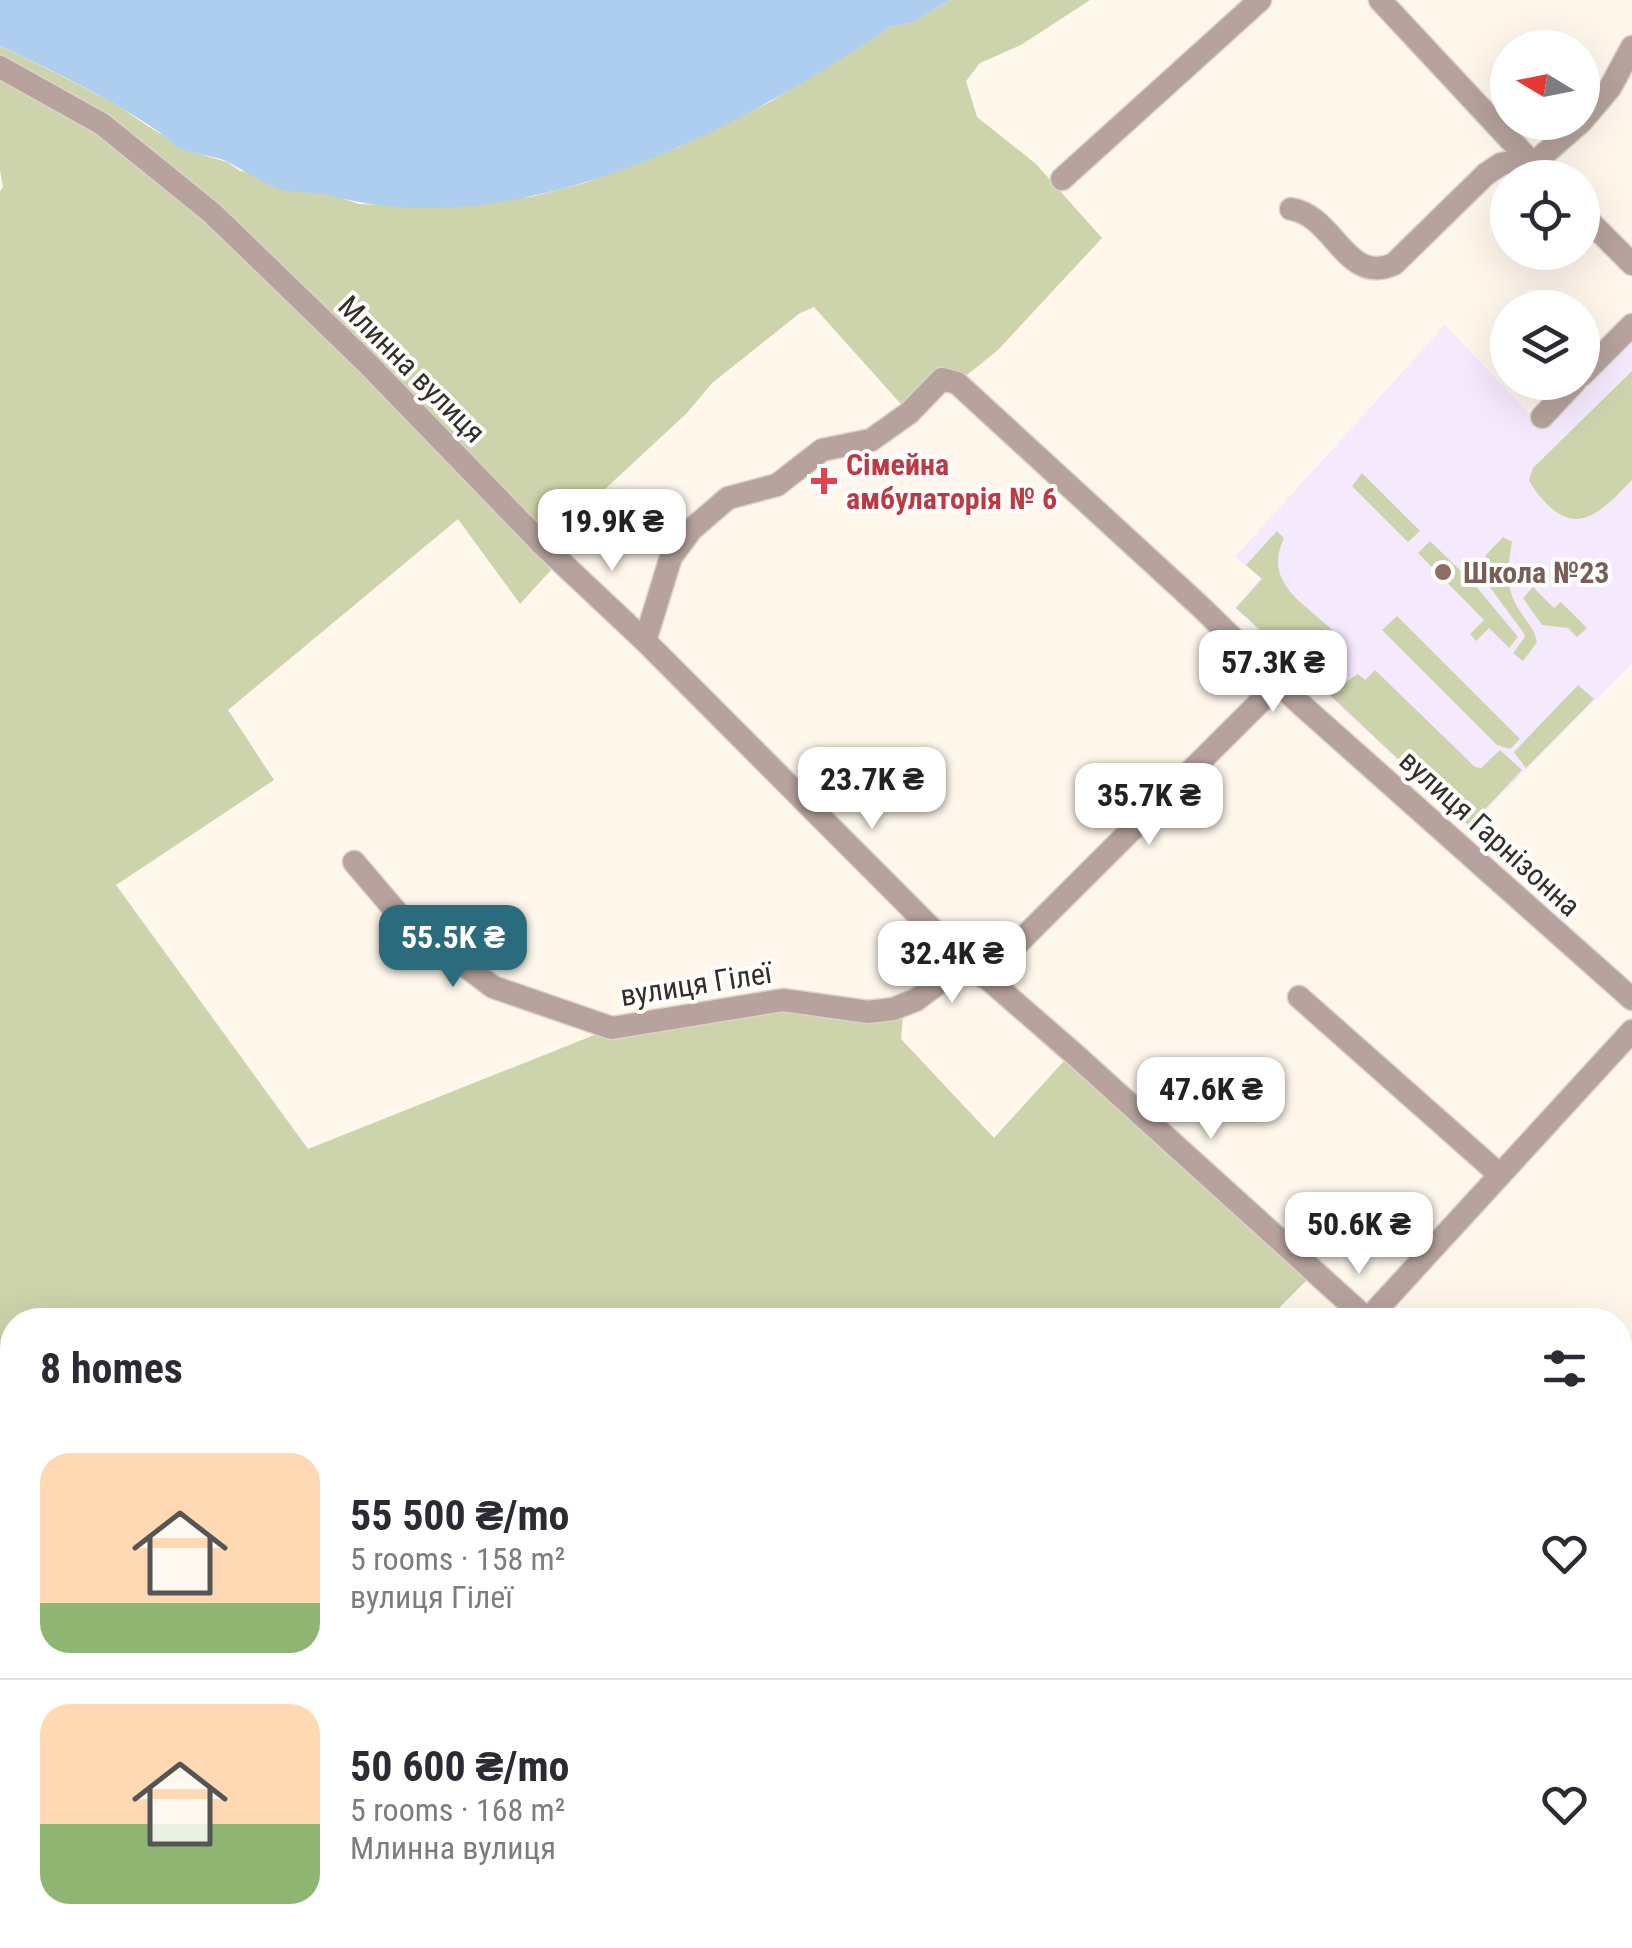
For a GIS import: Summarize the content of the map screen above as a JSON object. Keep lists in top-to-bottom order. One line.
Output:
{"streets":{"street":["Млинна вулиця","вулиця Гарнізонна","вулиця Гілеї"]},"crossings":[["Млинна вулиця","вулиця Гарнізонна"],["Млинна вулиця","вулиця Гілеї"]],"places":{"health":["Сімейна амбулаторія № 6"],"other":["Школа №23"]},"north":"left","page":{"price":["19.9K ₴","57.3K ₴","23.7K ₴","35.7K ₴","55.5K ₴","32.4K ₴","47.6K ₴","50.6K ₴"],"heading":"8 homes","list":[{"name":"55 500 ₴/mo","note":"5 rooms · 158 m² · вулиця Гілеї"},{"name":"50 600 ₴/mo","note":"5 rooms · 168 m² · Млинна вулиця"}]}}
